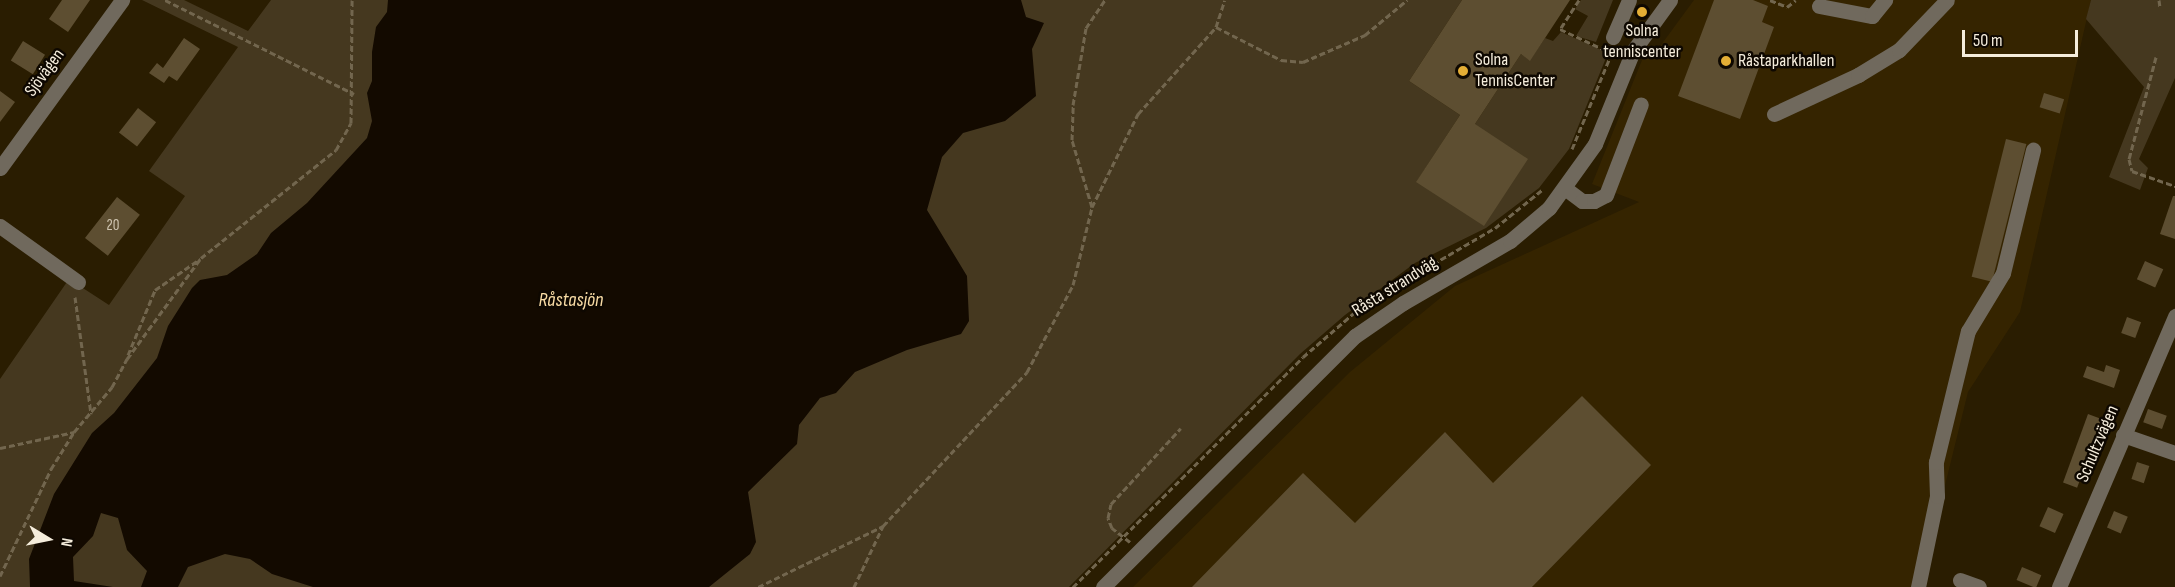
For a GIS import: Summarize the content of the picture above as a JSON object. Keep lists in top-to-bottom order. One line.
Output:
{"streets":{"street":["Sjövägen","Råsta strandväg","Schultzvägen"]},"water":["Råstasjön"],"places":["Solna tenniscenter","Råstaparkhallen","Solna TennisCenter"],"house_numbers":["20"],"scale_bar":"50 m","north":"right"}
